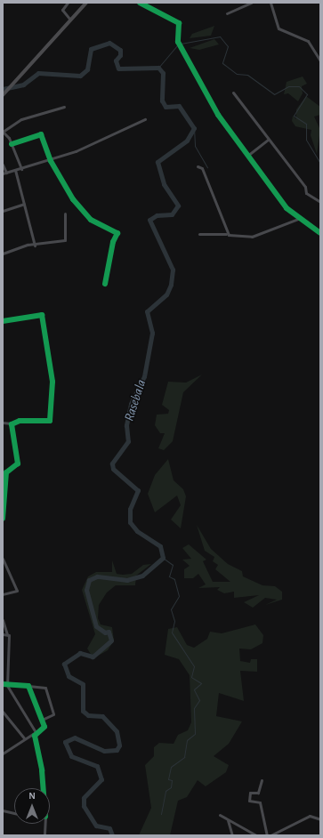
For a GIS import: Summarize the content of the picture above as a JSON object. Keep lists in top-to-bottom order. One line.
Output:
{"water":["Rasebala"],"north":"top"}
